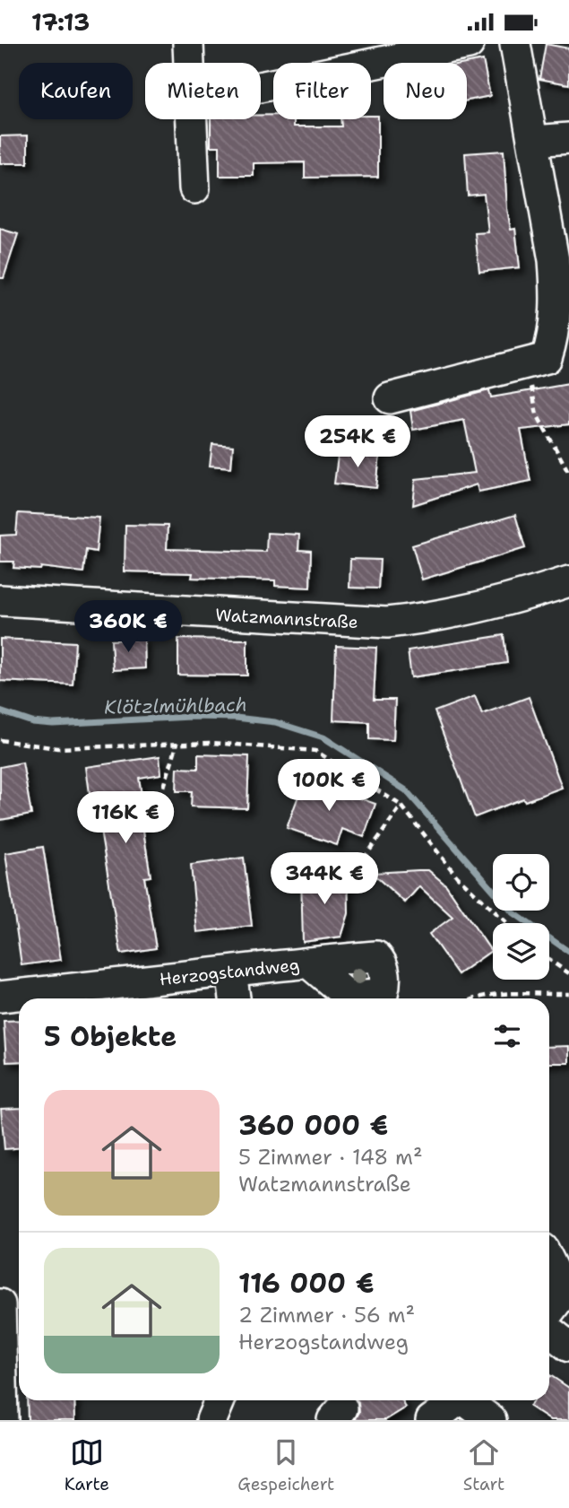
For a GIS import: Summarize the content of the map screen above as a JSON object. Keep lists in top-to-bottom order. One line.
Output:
{"streets":{"street":["Watzmannstraße","Herzogstandweg"]},"water":["Klötzlmühlbach"],"page":{"status":"17:13","chip":["Kaufen","Mieten","Filter","Neu"],"price":["254K €","360K €","100K €","116K €","344K €"],"heading":"5 Objekte","list":[{"name":"360 000 €","note":"5 Zimmer · 148 m² · Watzmannstraße"},{"name":"116 000 €","note":"2 Zimmer · 56 m² · Herzogstandweg"}],"tabs":["Karte","Gespeichert","Start"]}}
